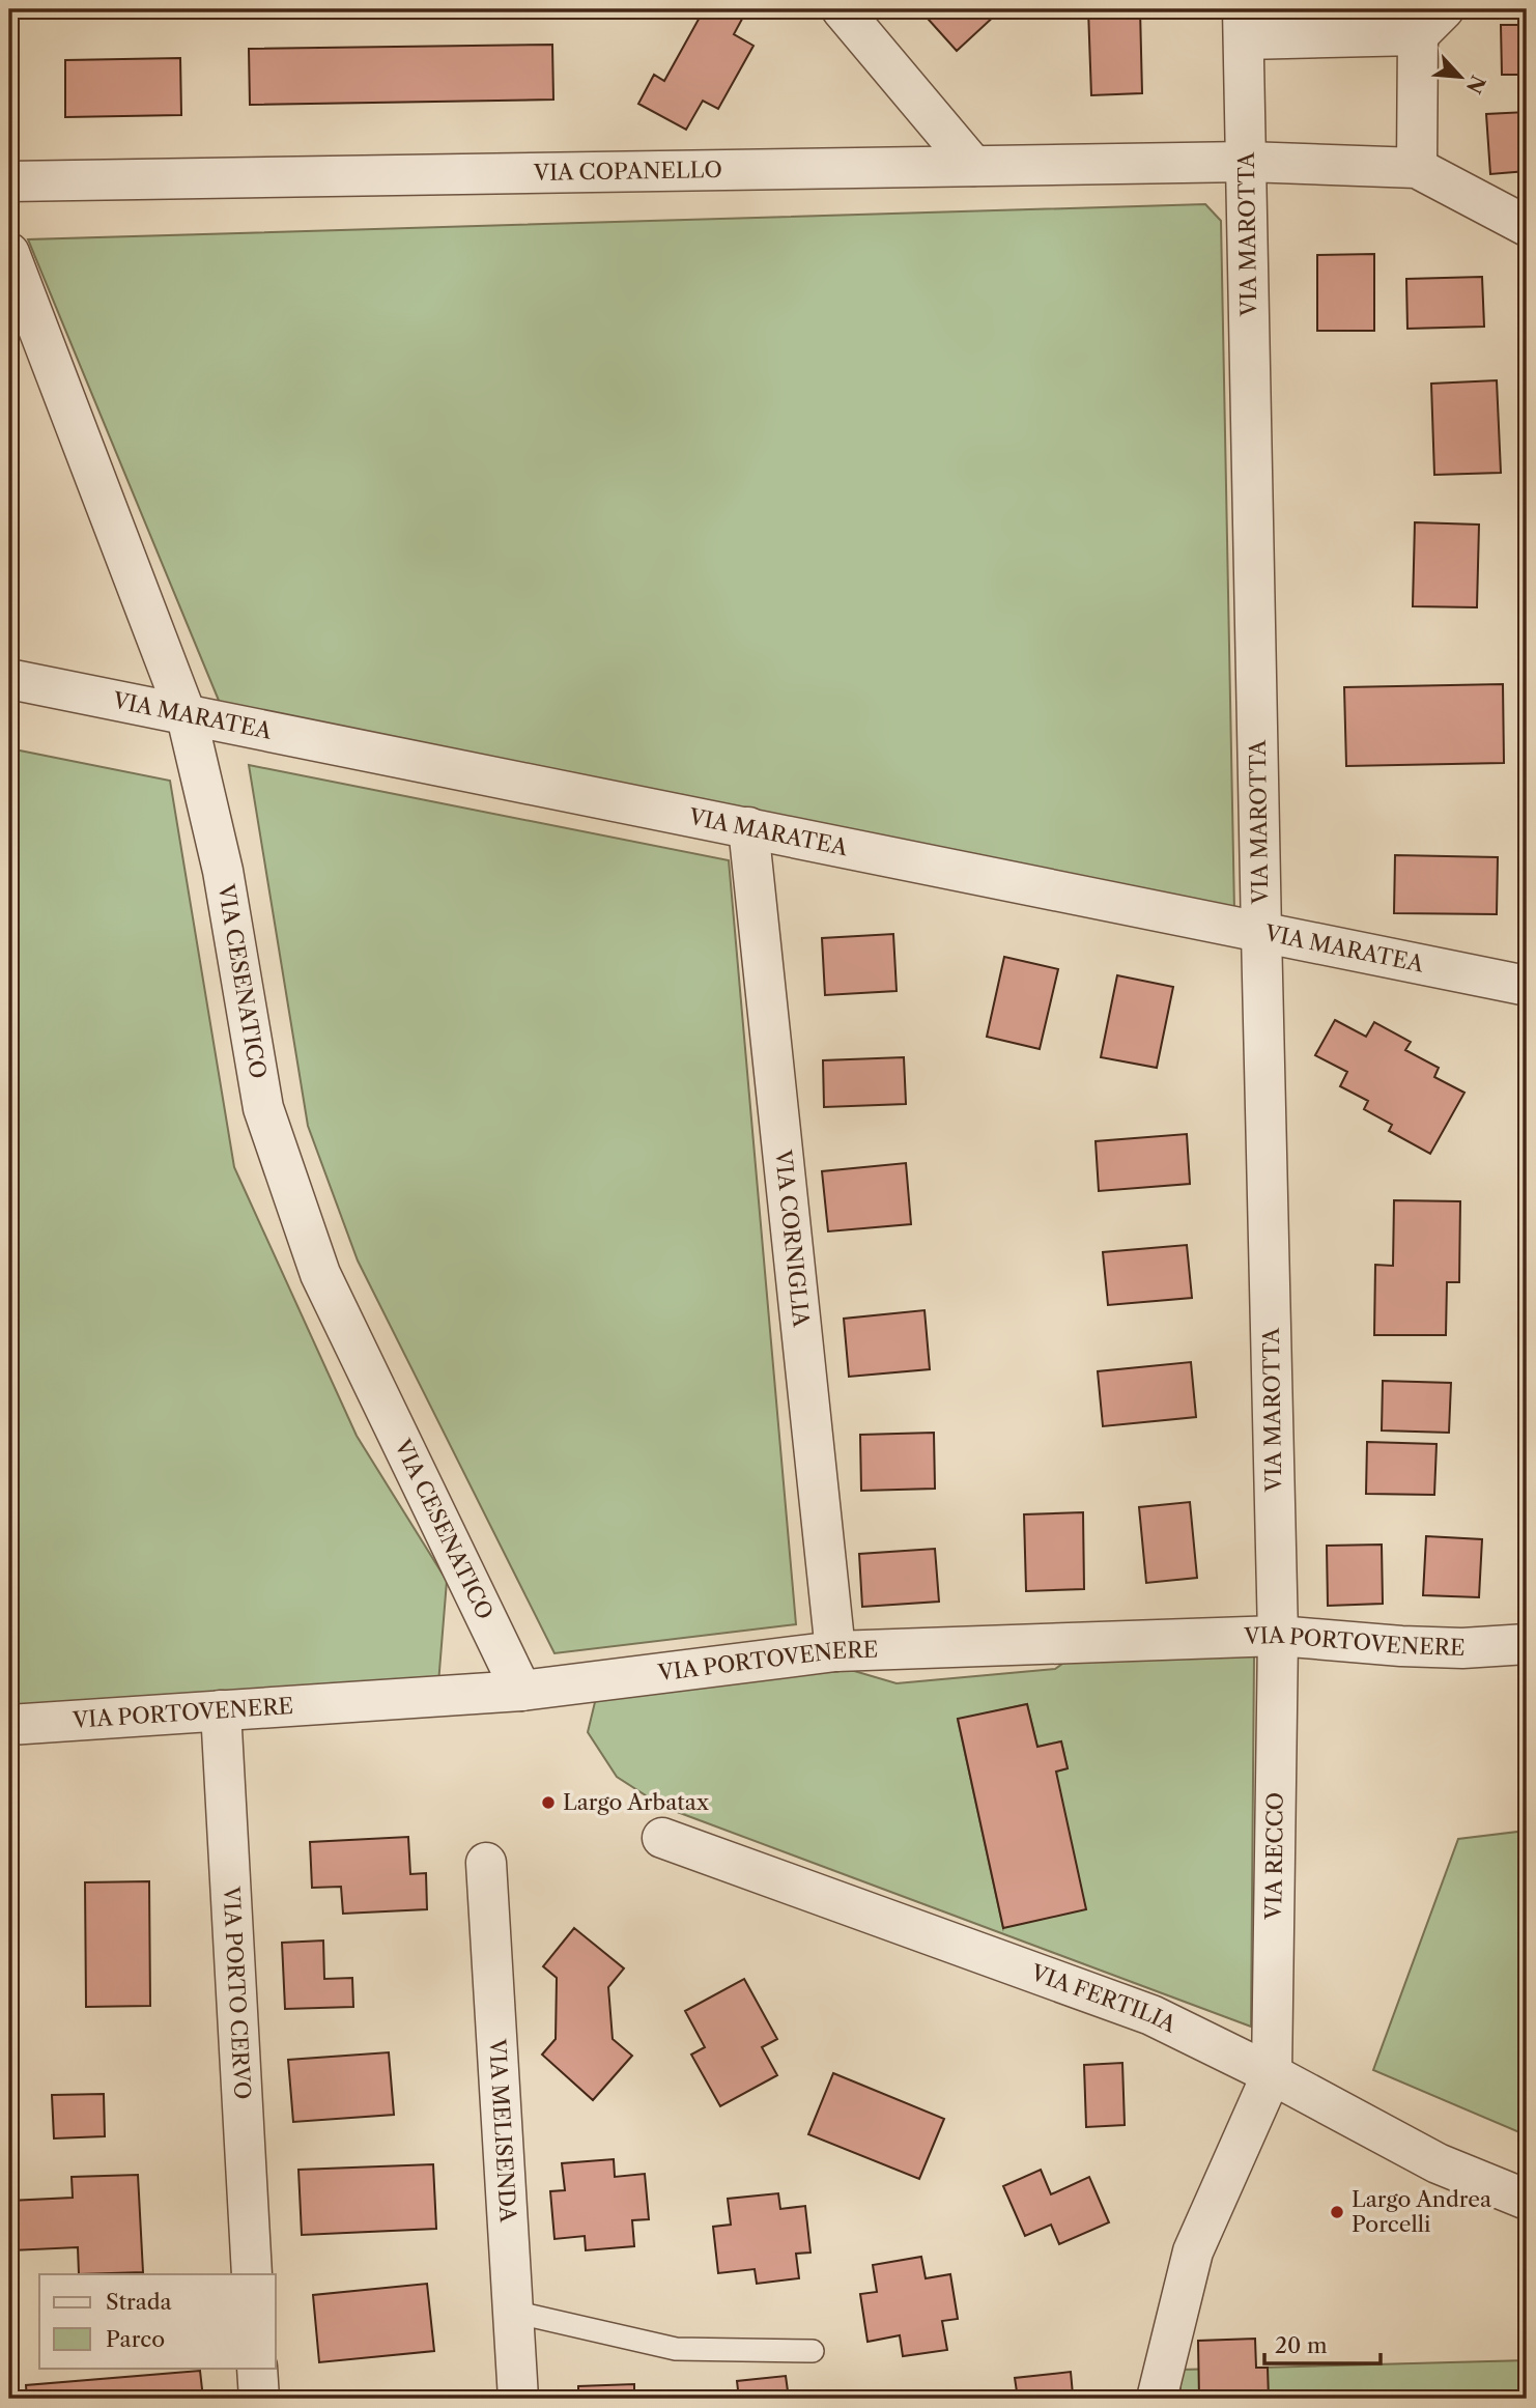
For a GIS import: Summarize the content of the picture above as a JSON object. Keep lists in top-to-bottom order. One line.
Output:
{"streets":{"street":["VIA COPANELLO","VIA MAROTTA","VIA MARATEA","VIA CESENATICO","VIA CORNIGLIA","VIA PORTOVENERE","VIA RECCO","VIA PORTO CERVO","VIA FERTILIA","VIA MELISENDA"]},"crossings":[["VIA COPANELLO","VIA MAROTTA"],["VIA MAROTTA","VIA MARATEA"],["VIA MAROTTA","VIA PORTOVENERE"],["VIA MAROTTA","VIA RECCO"],["VIA MARATEA","VIA CESENATICO"],["VIA MARATEA","VIA CORNIGLIA"],["VIA CESENATICO","VIA PORTOVENERE"],["VIA CORNIGLIA","VIA PORTOVENERE"],["VIA PORTOVENERE","VIA RECCO"],["VIA PORTOVENERE","VIA PORTO CERVO"],["VIA RECCO","VIA FERTILIA"]],"places":["Largo Arbatax","Largo Andrea Porcelli"],"legend":["Strada","Parco"],"scale_bar":"20 m","north":"bottom right"}
